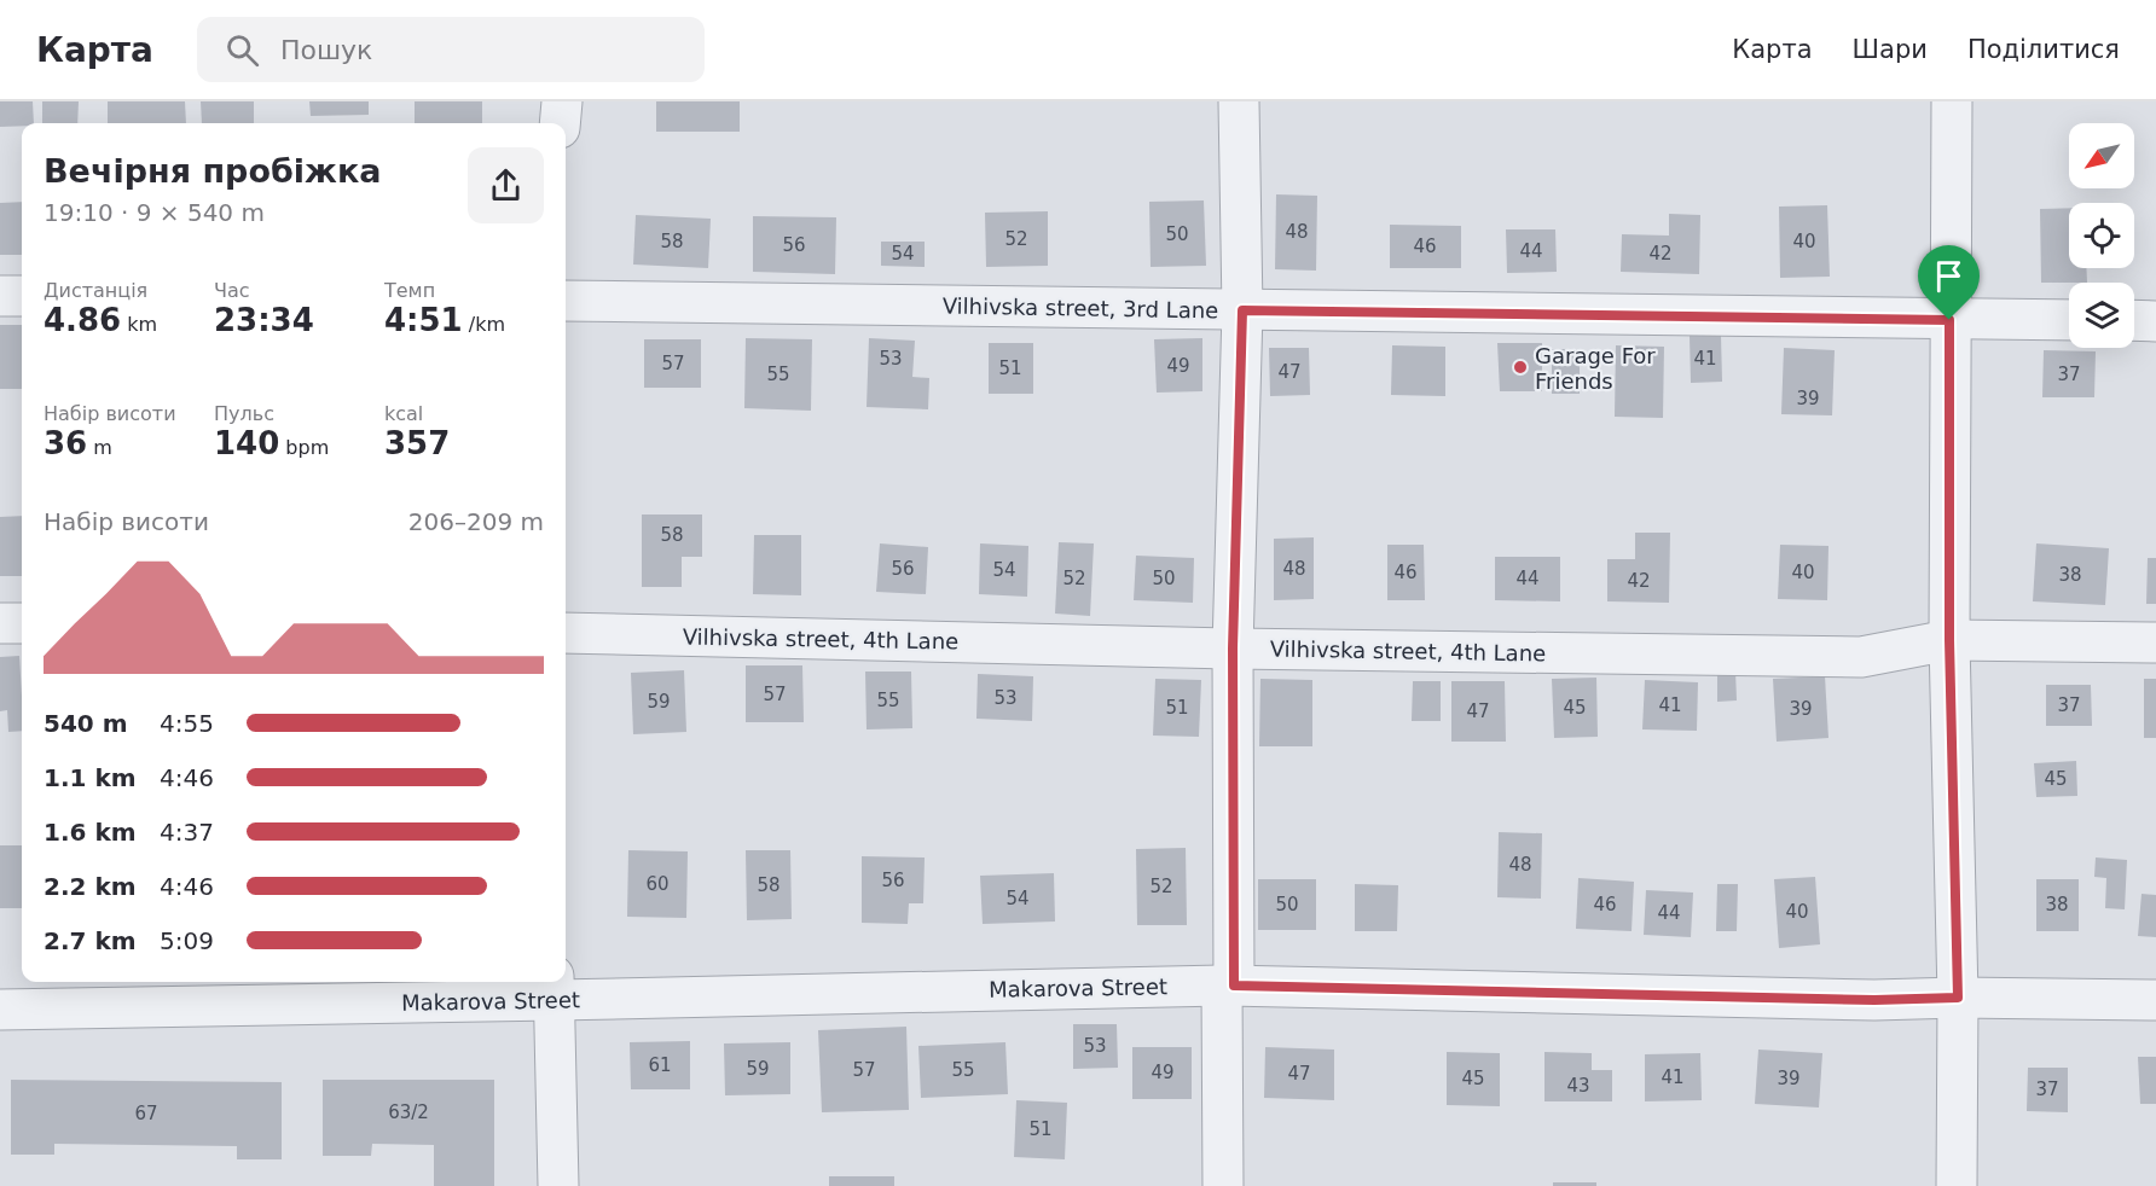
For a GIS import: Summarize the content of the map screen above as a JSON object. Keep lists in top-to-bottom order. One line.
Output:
{"streets":{"street":["Vilhivska street, 3rd Lane","Vilhivska street, 4th Lane","Makarova Street"]},"places":["Garage For Friends"],"house_numbers":["48","50","52","58","40","56","46","44","54","42","53","41","57","49","51","47","55","37","39","58","56","48","54","46","40","38","52","50","44","42","57","53","55","59","41","37","51","45","39","47","45","48","56","60","58","52","54","50","46","38","40","44","53","61","59","57","55","49","47","41","45","39","43","37","63/2","67","51"],"north":"bottom left","page":{"header":"Карта","search":"Пошук","nav":["Карта","Шари","Поділитися"],"heading":["Вечірня пробіжка","19:10 · 9 × 540 m"],"stats":[["Дистанція","4.86 km"],["Час","23:34"],["Темп","4:51 /km"],["Набір висоти","36 m"],["Пульс","140 bpm"],["kcal","357"]],"chart":["Набір висоти","206–209 m"],"list":[{"name":"540 m","note":"4:55"},{"name":"1.1 km","note":"4:46"},{"name":"1.6 km","note":"4:37"},{"name":"2.2 km","note":"4:46"},{"name":"2.7 km","note":"5:09"}]}}
